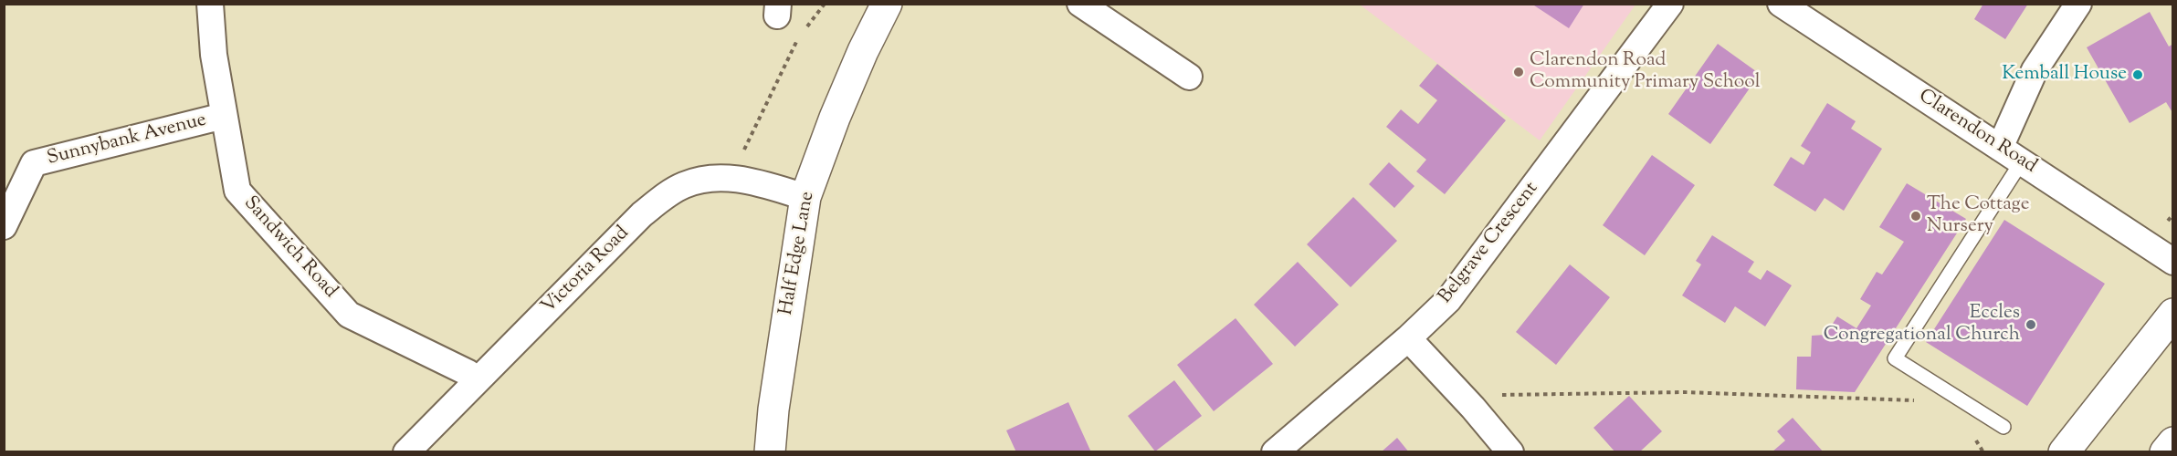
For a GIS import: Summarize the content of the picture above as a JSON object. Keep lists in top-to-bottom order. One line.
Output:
{"streets":{"main road":["Half Edge Lane"],"street":["Clarendon Road","Sunnybank Avenue","Belgrave Crescent","Sandwich Road","Victoria Road"]},"crossings":[["Sunnybank Avenue","Sandwich Road"],["Sandwich Road","Victoria Road"],["Half Edge Lane","Victoria Road"]],"places":["Clarendon Road Community Primary School","Kemball House","The Cottage Nursery","Eccles Congregational Church"]}
